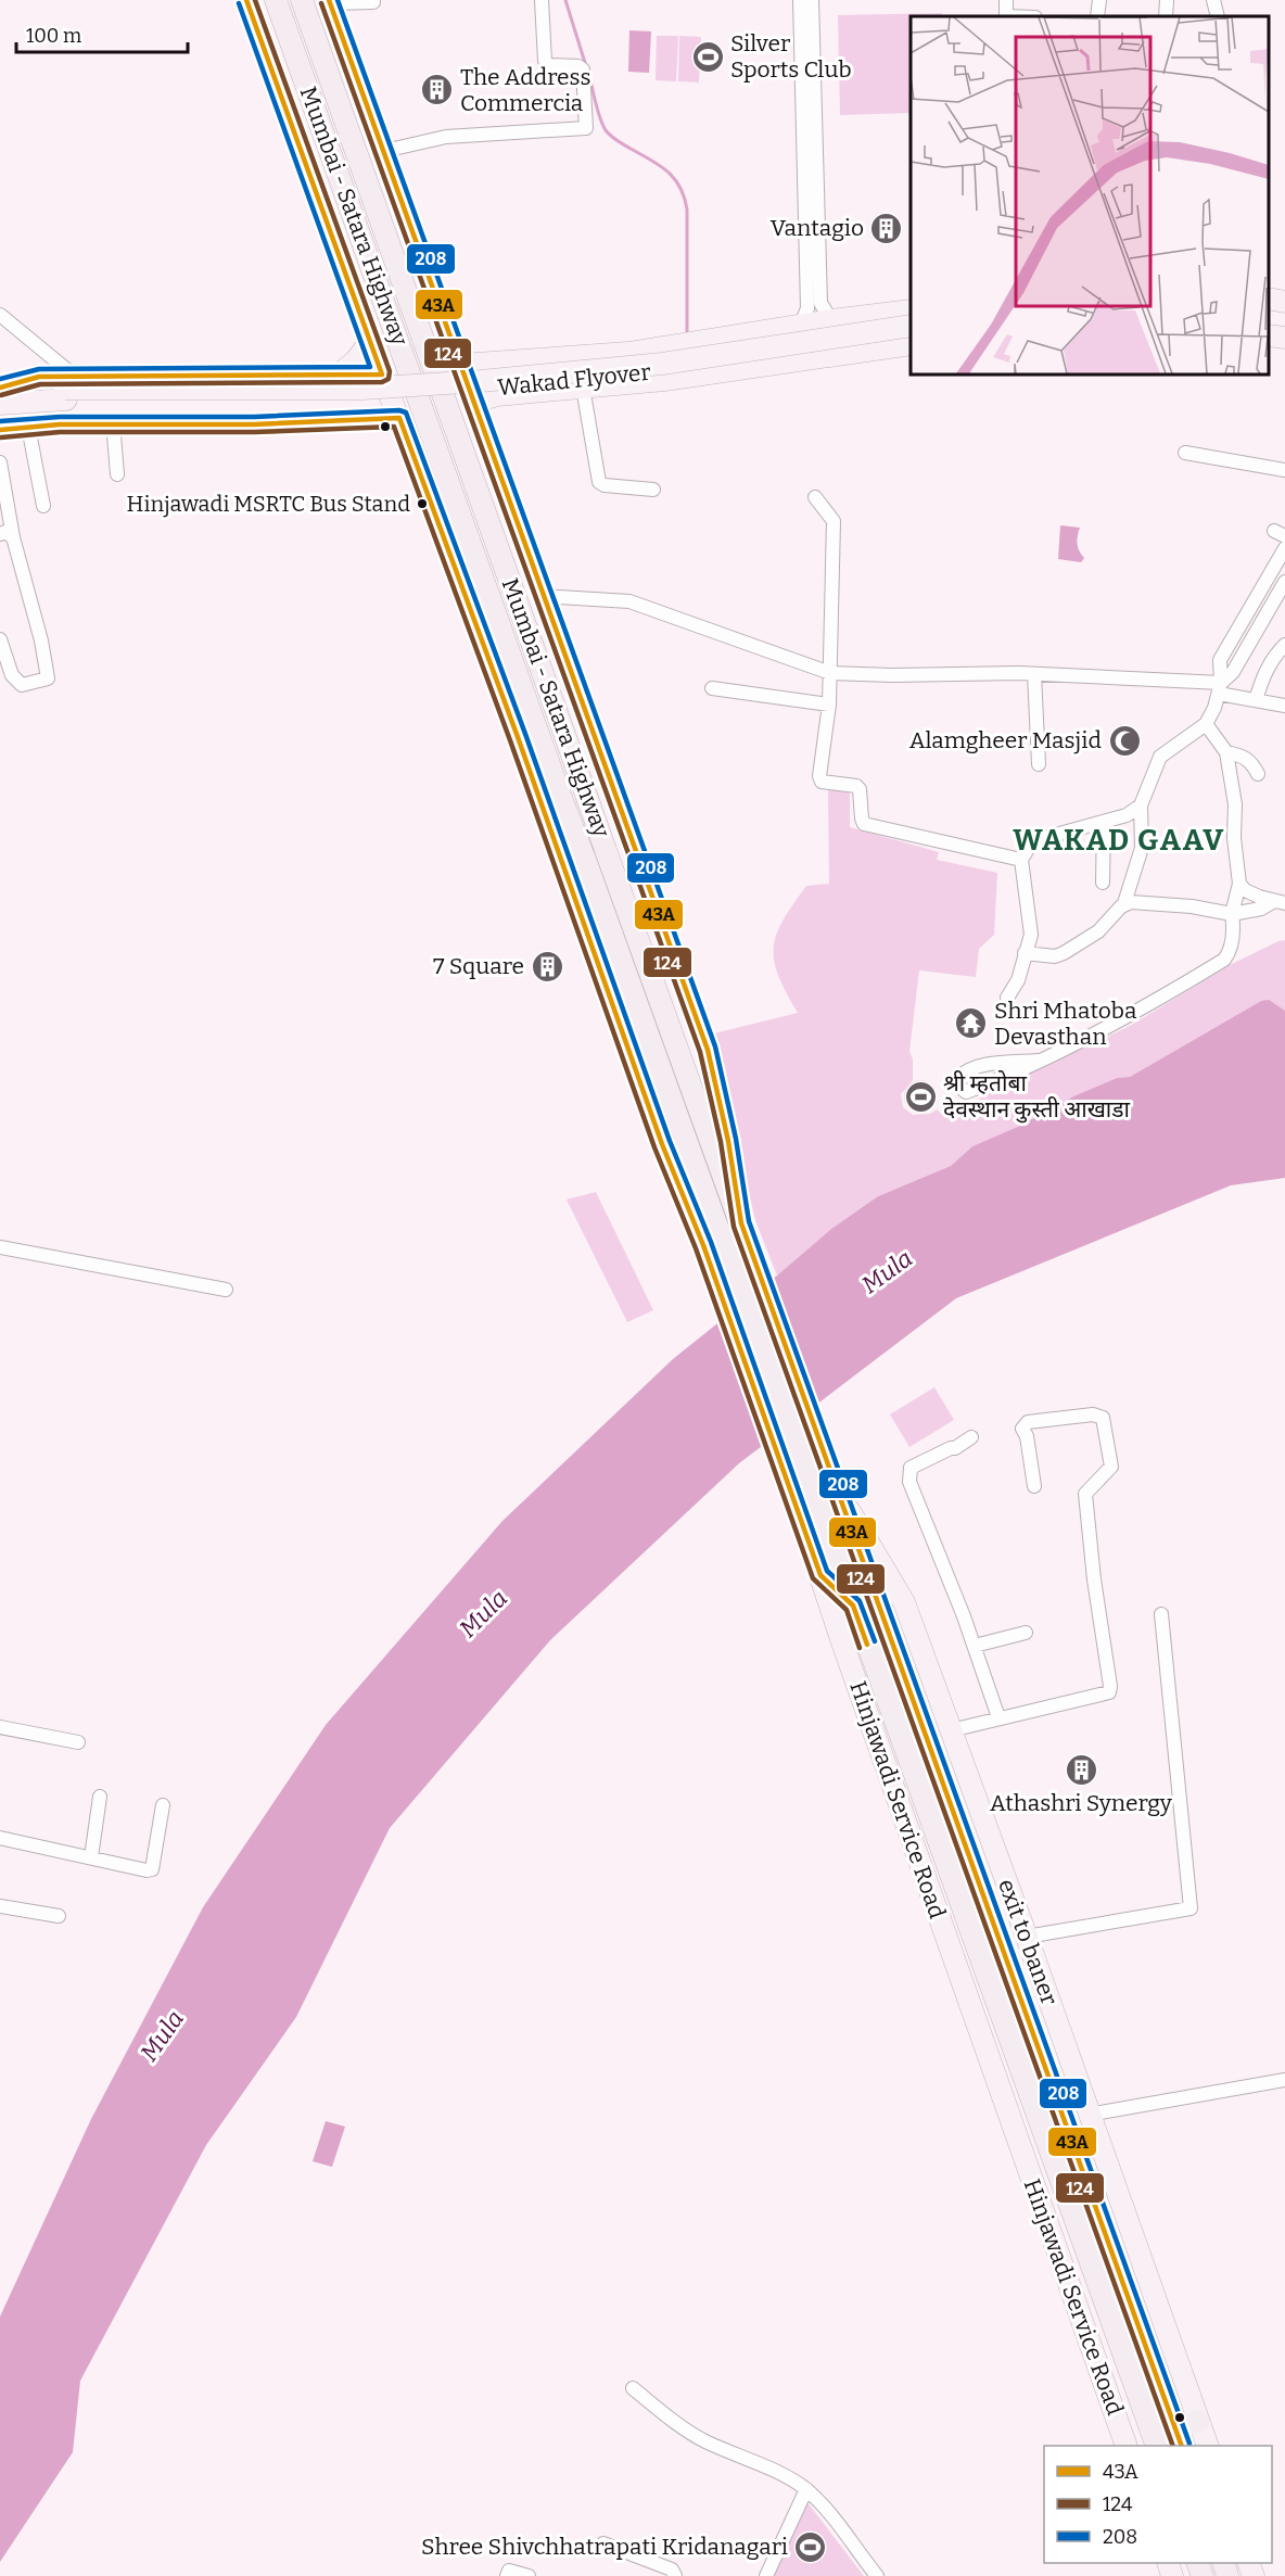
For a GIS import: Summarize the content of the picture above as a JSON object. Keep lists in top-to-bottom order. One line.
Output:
{"streets":{"highway":["Mumbai - Satara Highway"],"main road":["Wakad Flyover","Hinjawadi Service Road","exit to baner"]},"crossings":[["Mumbai - Satara Highway","Hinjawadi Service Road"],["Mumbai - Satara Highway","exit to baner"]],"districts":["WAKAD GAAV"],"water":["Mula"],"places":{"sports":["Silver Sports Club","श्री म्हतोबा देवस्थान कुस्ती आखाडा","Shree Shivchhatrapati Kridanagari"],"building":["The Address Commercia","Vantagio","7 Square","Athashri Synergy"],"other":["Hinjawadi MSRTC Bus Stand"],"mosque":["Alamgheer Masjid"],"temple":["Shri Mhatoba Devasthan"]},"lines":["transit line 43A","transit line 124","transit line 208"],"legend":["43A","124","208"],"scale_bar":"100 m"}
